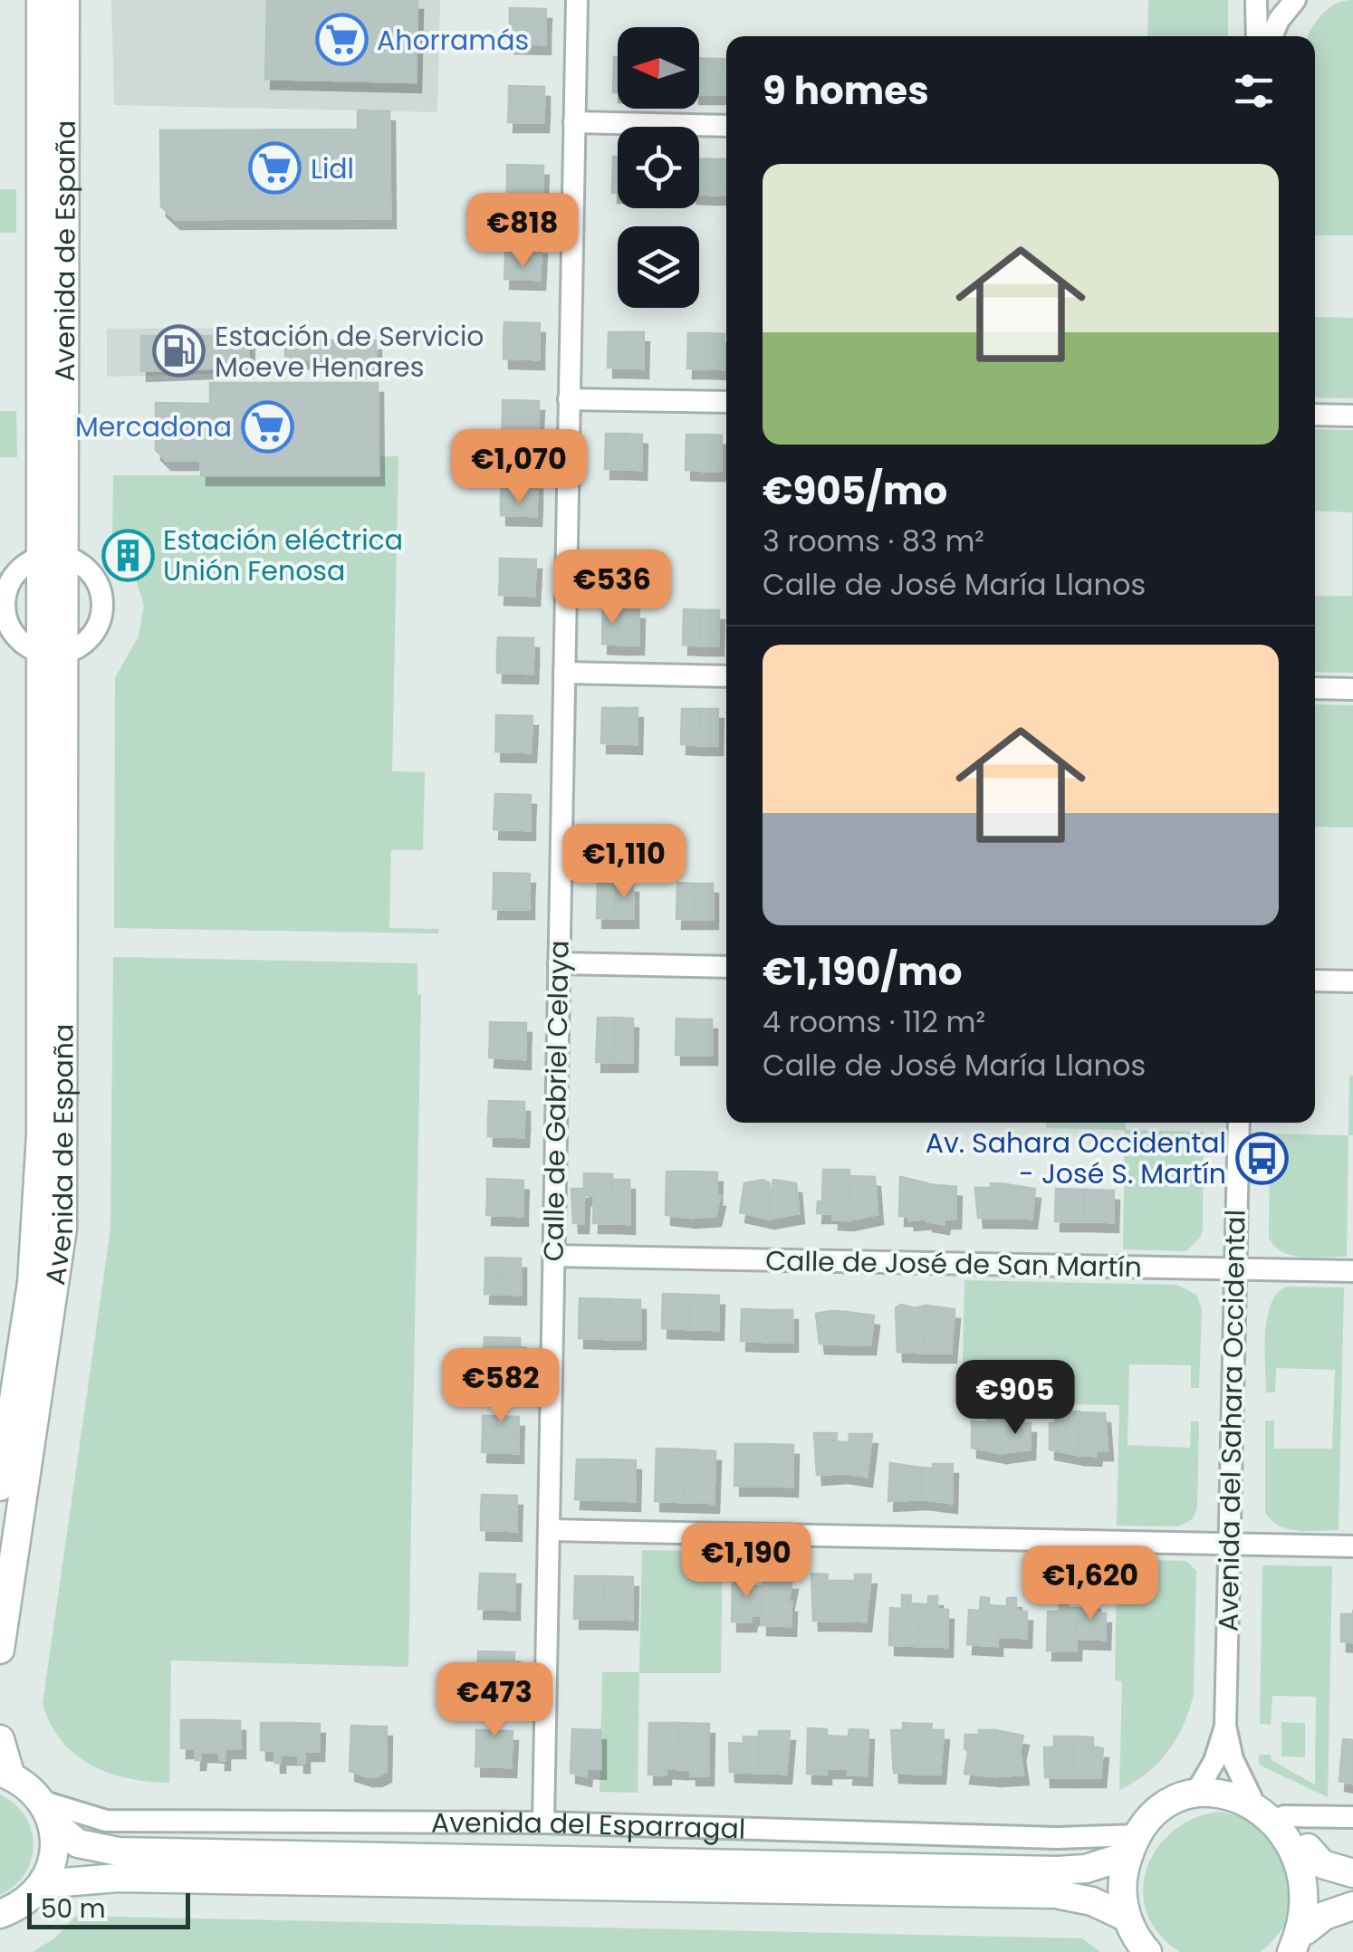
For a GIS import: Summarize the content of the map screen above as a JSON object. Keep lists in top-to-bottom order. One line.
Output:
{"streets":{"street":["Avenida de España","Calle de Gabriel Celaya","Calle de José de San Martín","Avenida del Sahara Occidental","Avenida del Esparragal"]},"crossings":[["Calle de Gabriel Celaya","Calle de José de San Martín"],["Calle de Gabriel Celaya","Avenida del Esparragal"],["Calle de José de San Martín","Avenida del Sahara Occidental"]],"places":{"supermarket":["Ahorramás","Lidl","Mercadona"],"fuel station":["Estación de Servicio Moeve Henares"],"building":["Estación eléctrica Unión Fenosa"],"bus stop":["Av. Sahara Occidental - José S. Martín"]},"scale_bar":"50 m","north":"left","page":{"heading":"9 homes","list":[{"name":"€905/mo","note":"3 rooms · 83 m² · Calle de José María Llanos"},{"name":"€1,190/mo","note":"4 rooms · 112 m² · Calle de José María Llanos"}],"price":["€818","€1,070","€536","€1,110","€582","€905","€1,190","€1,620","€473"],"scale":"50 m"}}
